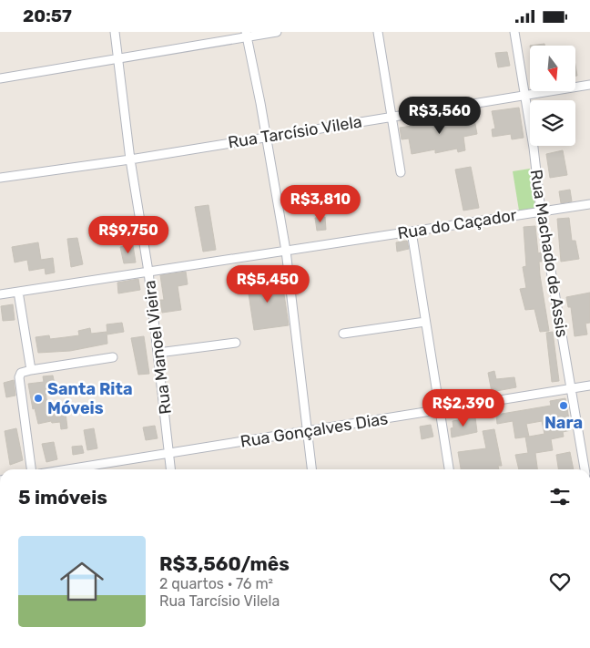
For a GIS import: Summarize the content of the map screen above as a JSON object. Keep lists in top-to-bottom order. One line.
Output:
{"streets":{"street":["Rua Tarcísio Vilela","Rua do Caçador","Rua Machado de Assis","Rua Manoel Vieira","Rua Gonçalves Dias"]},"crossings":[["Rua Tarcísio Vilela","Rua Machado de Assis"],["Rua Tarcísio Vilela","Rua Manoel Vieira"],["Rua do Caçador","Rua Machado de Assis"],["Rua do Caçador","Rua Manoel Vieira"],["Rua Machado de Assis","Rua Gonçalves Dias"],["Rua Manoel Vieira","Rua Gonçalves Dias"]],"places":["Santa Rita Móveis","Nara"],"north":"bottom","page":{"status":"20:57","price":["R$3,560","R$3,810","R$9,750","R$5,450","R$2,390"],"heading":"5 imóveis","list":[{"name":"R$3,560/mês","note":"2 quartos · 76 m² · Rua Tarcísio Vilela"}]}}
